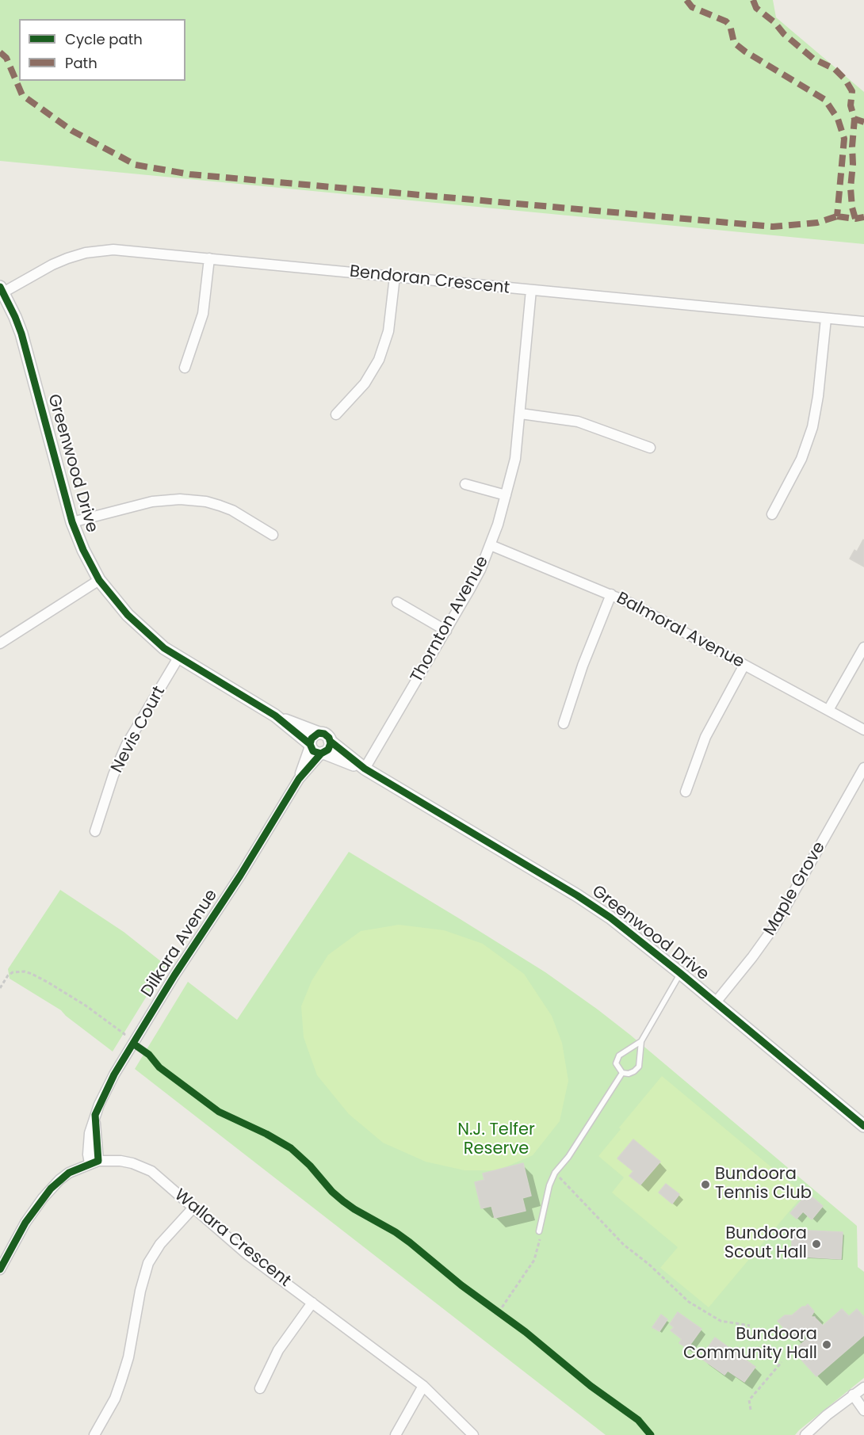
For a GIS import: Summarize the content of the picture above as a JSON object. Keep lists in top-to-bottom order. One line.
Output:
{"streets":{"street":["Bendoran Crescent","Greenwood Drive","Thornton Avenue","Balmoral Avenue","Nevis Court","Maple Grove","Dilkara Avenue","Wallara Crescent"]},"crossings":[["Bendoran Crescent","Greenwood Drive"],["Bendoran Crescent","Thornton Avenue"],["Greenwood Drive","Thornton Avenue"],["Greenwood Drive","Nevis Court"],["Greenwood Drive","Maple Grove"],["Greenwood Drive","Dilkara Avenue"],["Thornton Avenue","Balmoral Avenue"],["Dilkara Avenue","Wallara Crescent"]],"parks":["N.J. Telfer Reserve"],"places":["Bundoora Tennis Club","Bundoora Scout Hall","Bundoora Community Hall"],"legend":["Cycle path","Path"]}
